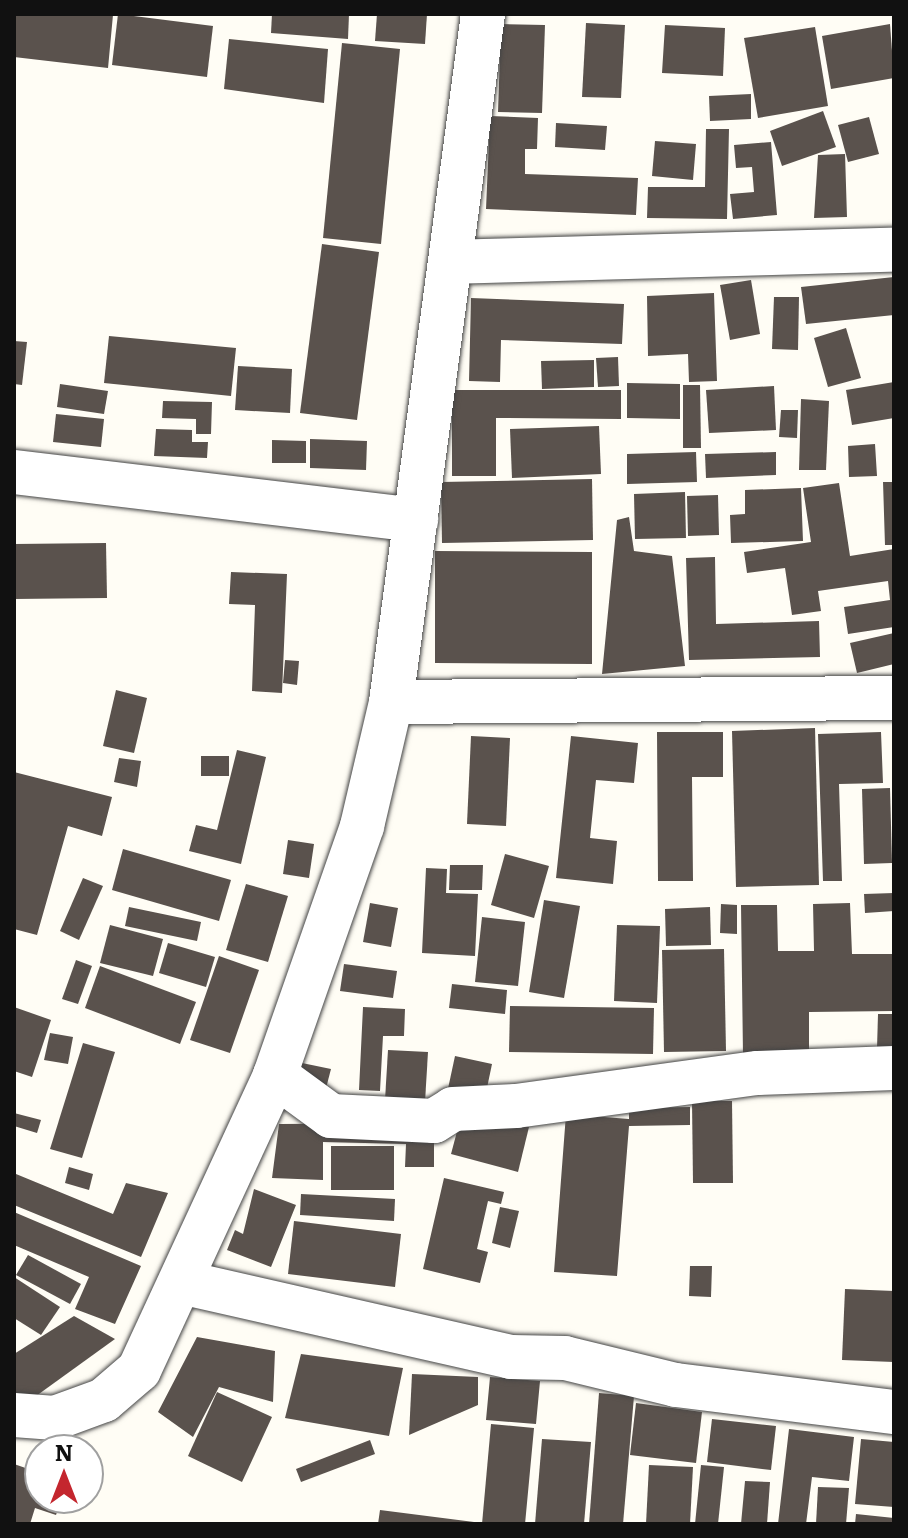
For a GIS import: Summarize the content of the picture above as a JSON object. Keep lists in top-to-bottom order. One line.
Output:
{"north":"top"}
